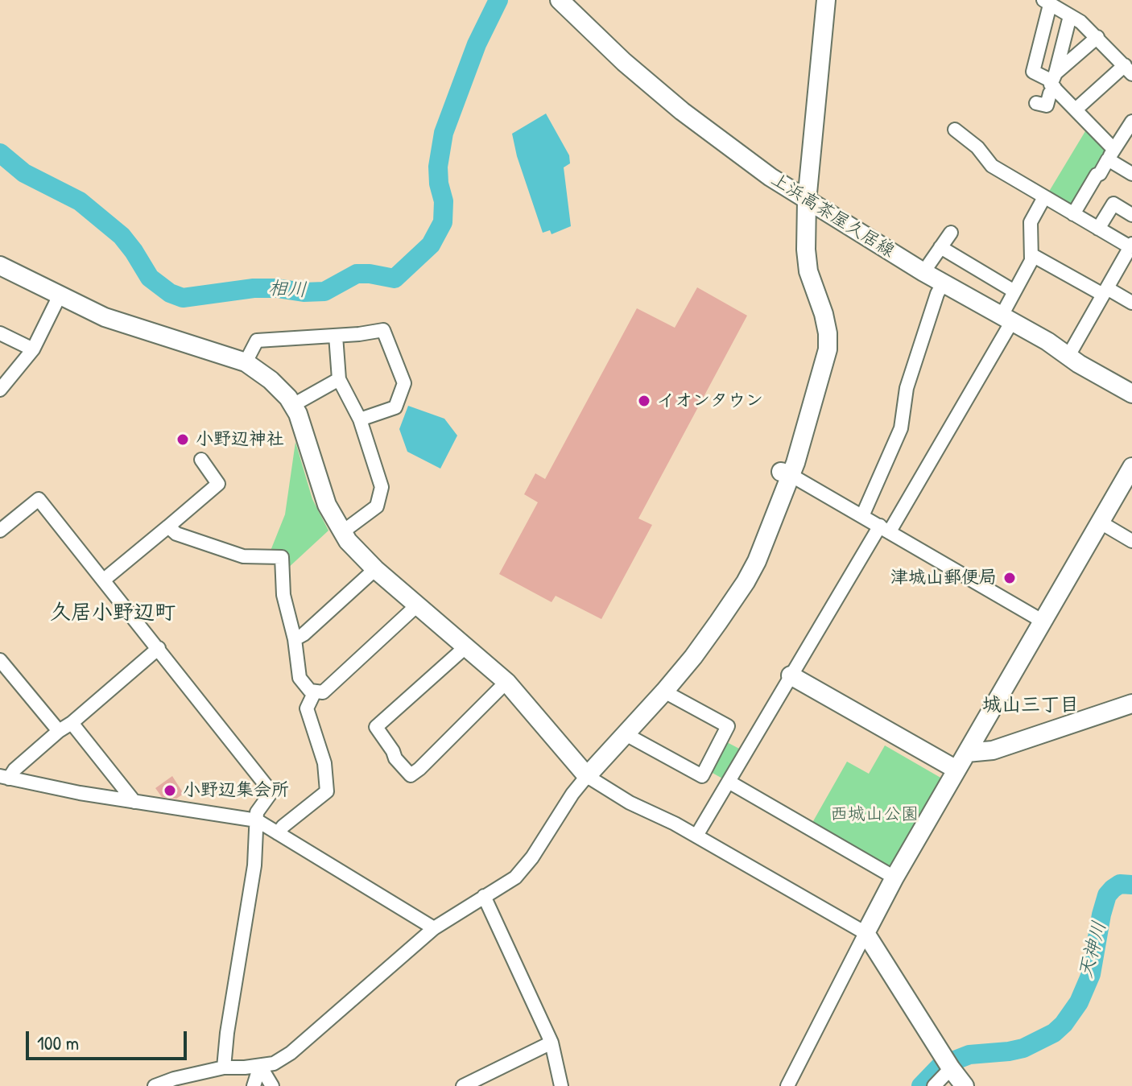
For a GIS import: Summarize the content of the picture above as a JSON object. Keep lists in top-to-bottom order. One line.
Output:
{"streets":{"street":["上浜高茶屋久居線"]},"districts":["久居小野辺町","城山三丁目"],"water":["相川","天神川"],"parks":["西城山公園"],"places":["イオンタウン","小野辺神社","津城山郵便局","小野辺集会所"],"scale_bar":"100 m"}
